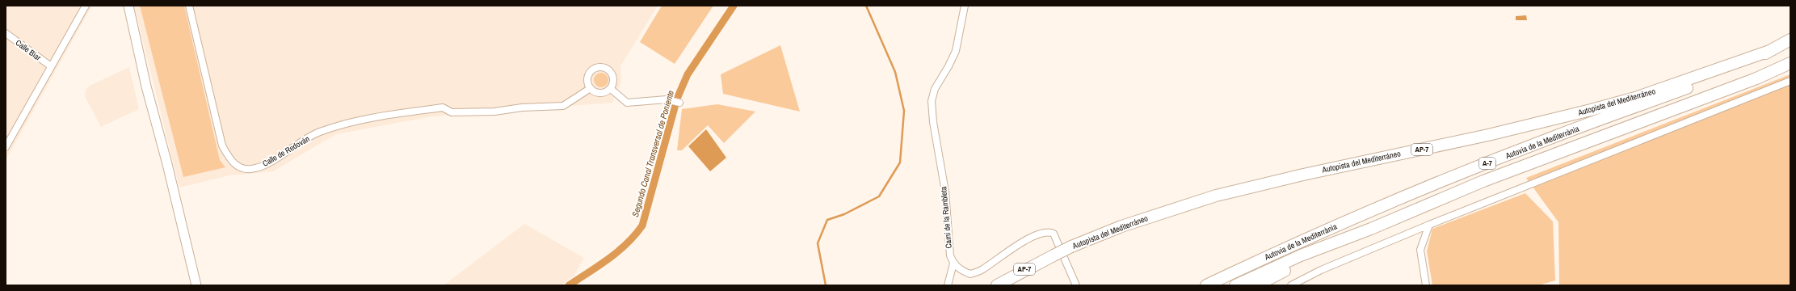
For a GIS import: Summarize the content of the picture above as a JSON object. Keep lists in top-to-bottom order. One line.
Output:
{"streets":{"highway":["Autopista del Mediterráneo","Autovia de la Mediterrània","AP-7","A-7"],"street":["Calle Biar","Calle de Redován","Camí de la Rambleta"]},"crossings":[["Autopista del Mediterráneo","Autovia de la Mediterrània"]],"water":["Segundo Canal Transversal de Poniente"]}
